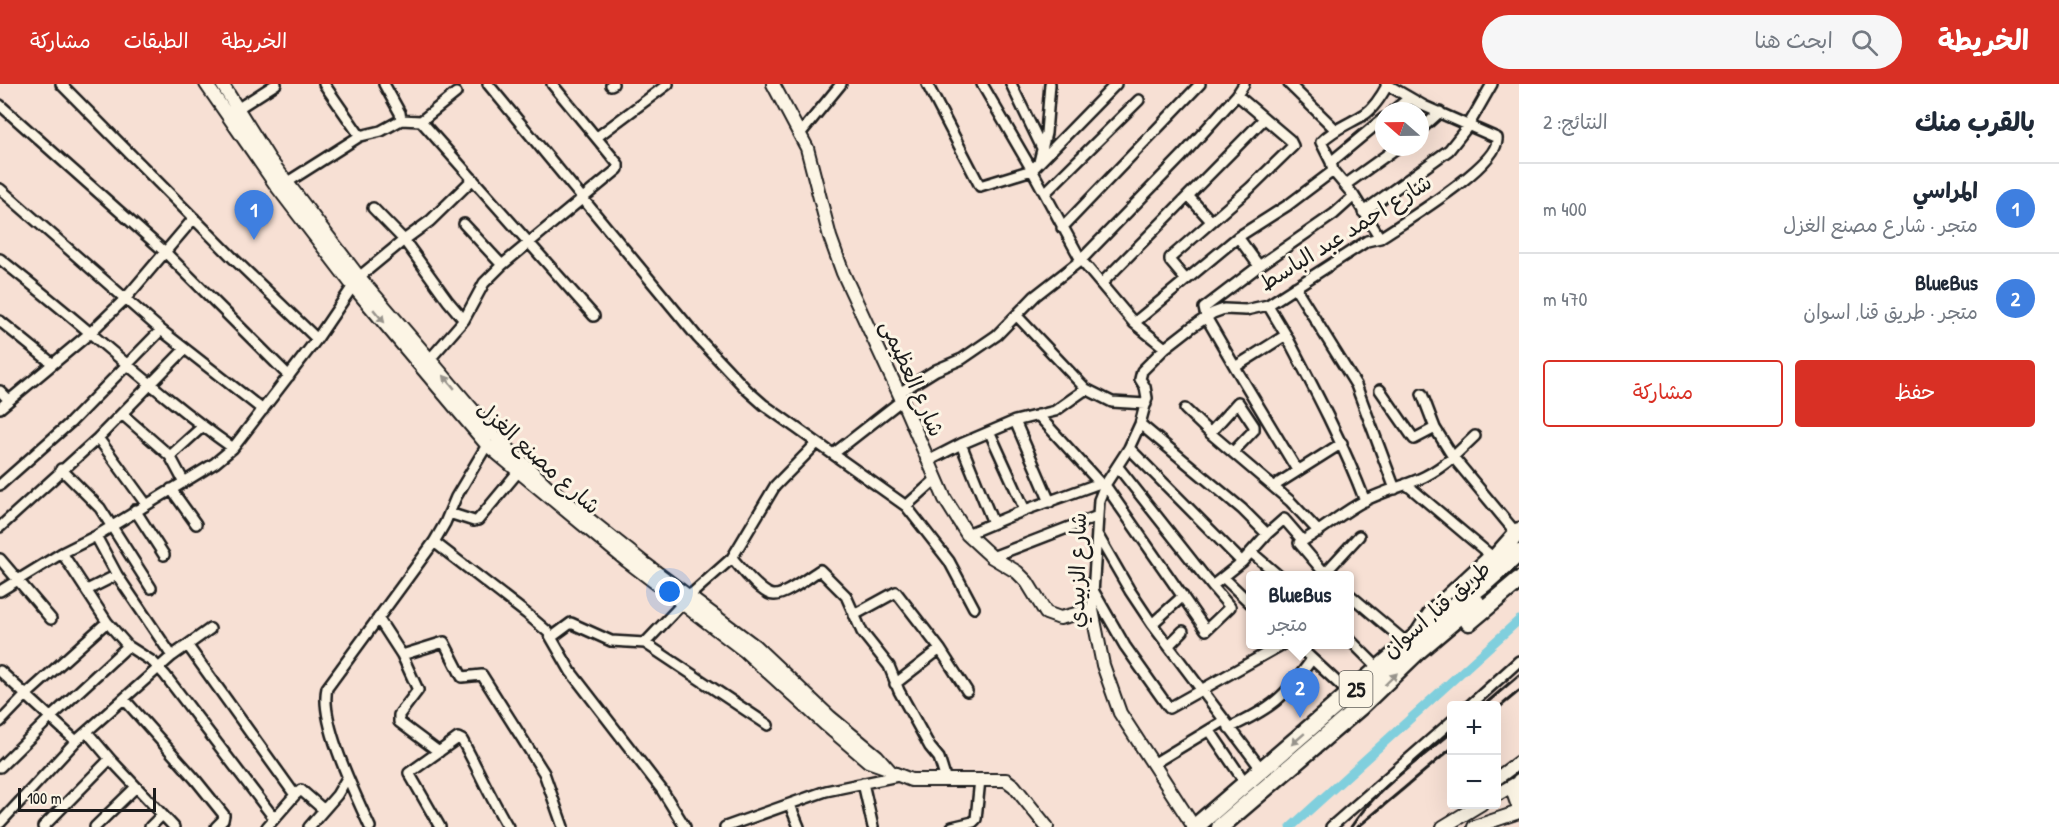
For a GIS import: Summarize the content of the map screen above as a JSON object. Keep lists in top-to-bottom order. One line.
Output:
{"streets":{"highway":["طريق قنا, اسوان","25"],"street":["شارع احمد عبد الباسط","شارع العظيمى","شارع مصنع الغزل","شارع الزبيدي"]},"crossings":[["شارع احمد عبد الباسط","شارع الزبيدي"],["شارع العظيمى","شارع الزبيدي"],["شارع الزبيدي","طريق قنا, اسوان"]],"scale_bar":"100 m","north":"left","page":{"header":"الخريطة","search":"ابحث هنا","nav":["الخريطة","الطبقات","مشاركة"],"heading":["بالقرب منك","النتائج: 2"],"list":[{"mark":"1","name":"المراسي","note":"متجر · شارع مصنع الغزل","value":"400 m"},{"mark":"2","name":"BlueBus","note":"متجر · طريق قنا, اسوان","value":"470 m"}],"pins":["1","2"],"buttons":["حفظ","مشاركة"],"popup":["BlueBus","متجر"],"map_buttons":["+","−"],"scale":"100 m"}}
